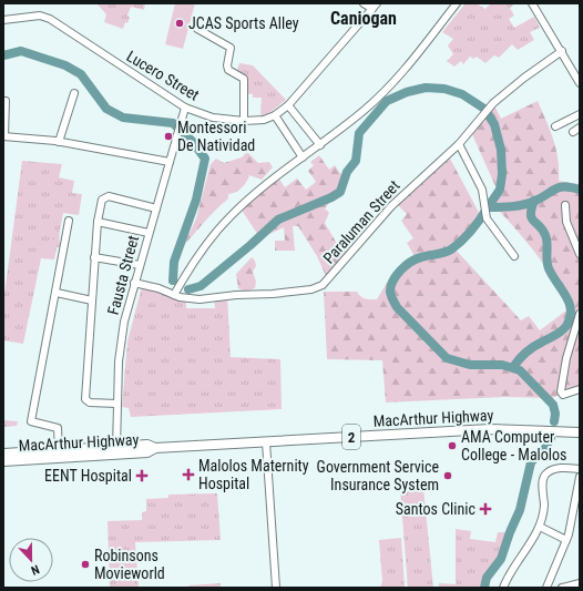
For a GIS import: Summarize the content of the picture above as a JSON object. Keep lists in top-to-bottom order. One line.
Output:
{"streets":{"highway":["MacArthur Highway","2"],"street":["Lucero Street","Paraluman Street","Fausta Street"]},"crossings":[["Lucero Street","Fausta Street"],["Paraluman Street","Fausta Street"],["Fausta Street","MacArthur Highway"]],"districts":["Caniogan"],"places":{"other":["JCAS Sports Alley","Montessori De Natividad","AMA Computer College - Malolos","Government Service Insurance System","Robinsons Movieworld"],"health":["Malolos Maternity Hospital","EENT Hospital","Santos Clinic"]},"north":"bottom"}
